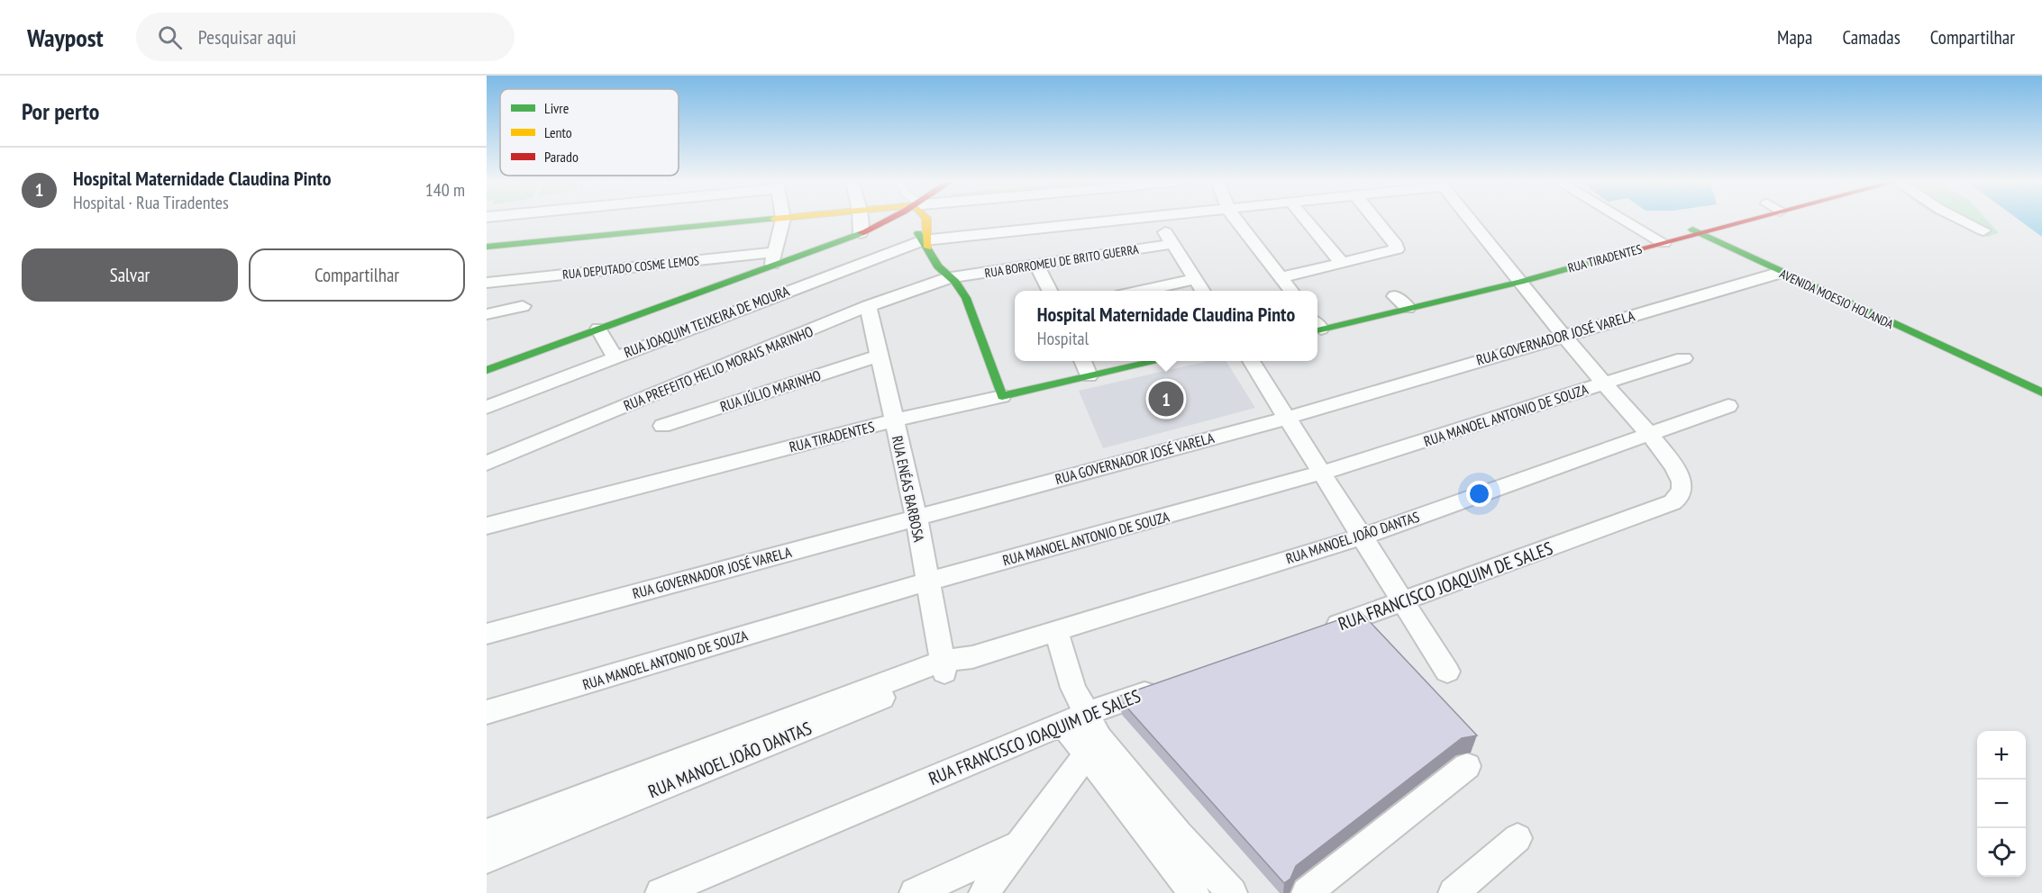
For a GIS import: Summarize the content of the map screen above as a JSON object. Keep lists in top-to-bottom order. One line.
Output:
{"streets":{"main road":["RUA TIRADENTES","AVENIDA MOESIO HOLANDA"],"street":["RUA BORROMEU DE BRITO GUERRA","RUA DEPUTADO COSME LEMOS","RUA JOAQUIM TEIXEIRA DE MOURA","RUA GOVERNADOR JOSÉ VARELA","RUA PREFEITO HELIO MORAIS MARINHO","RUA JÚLIO MARINHO","RUA MANOEL ANTONIO DE SOUZA","RUA ENÉAS BARBOSA","RUA MANOEL JOÃO DANTAS","RUA FRANCISCO JOAQUIM DE SALES"]},"crossings":[["RUA TIRADENTES","AVENIDA MOESIO HOLANDA"],["RUA TIRADENTES","RUA ENÉAS BARBOSA"],["RUA BORROMEU DE BRITO GUERRA","RUA PREFEITO HELIO MORAIS MARINHO"],["AVENIDA MOESIO HOLANDA","RUA GOVERNADOR JOSÉ VARELA"],["RUA GOVERNADOR JOSÉ VARELA","RUA ENÉAS BARBOSA"],["RUA PREFEITO HELIO MORAIS MARINHO","RUA ENÉAS BARBOSA"],["RUA JÚLIO MARINHO","RUA ENÉAS BARBOSA"],["RUA MANOEL ANTONIO DE SOUZA","RUA ENÉAS BARBOSA"],["RUA ENÉAS BARBOSA","RUA MANOEL JOÃO DANTAS"],["RUA MANOEL JOÃO DANTAS","RUA FRANCISCO JOAQUIM DE SALES"]],"legend":["Livre","Lento","Parado"],"page":{"header":"Waypost","search":"Pesquisar aqui","nav":["Mapa","Camadas","Compartilhar"],"heading":"Por perto","list":[{"mark":"1","name":"Hospital Maternidade Claudina Pinto","note":"Hospital · Rua Tiradentes","value":"140 m"}],"buttons":["Salvar","Compartilhar"],"popup":["Hospital Maternidade Claudina Pinto","Hospital"],"pins":"1","map_buttons":["+","−"]}}
